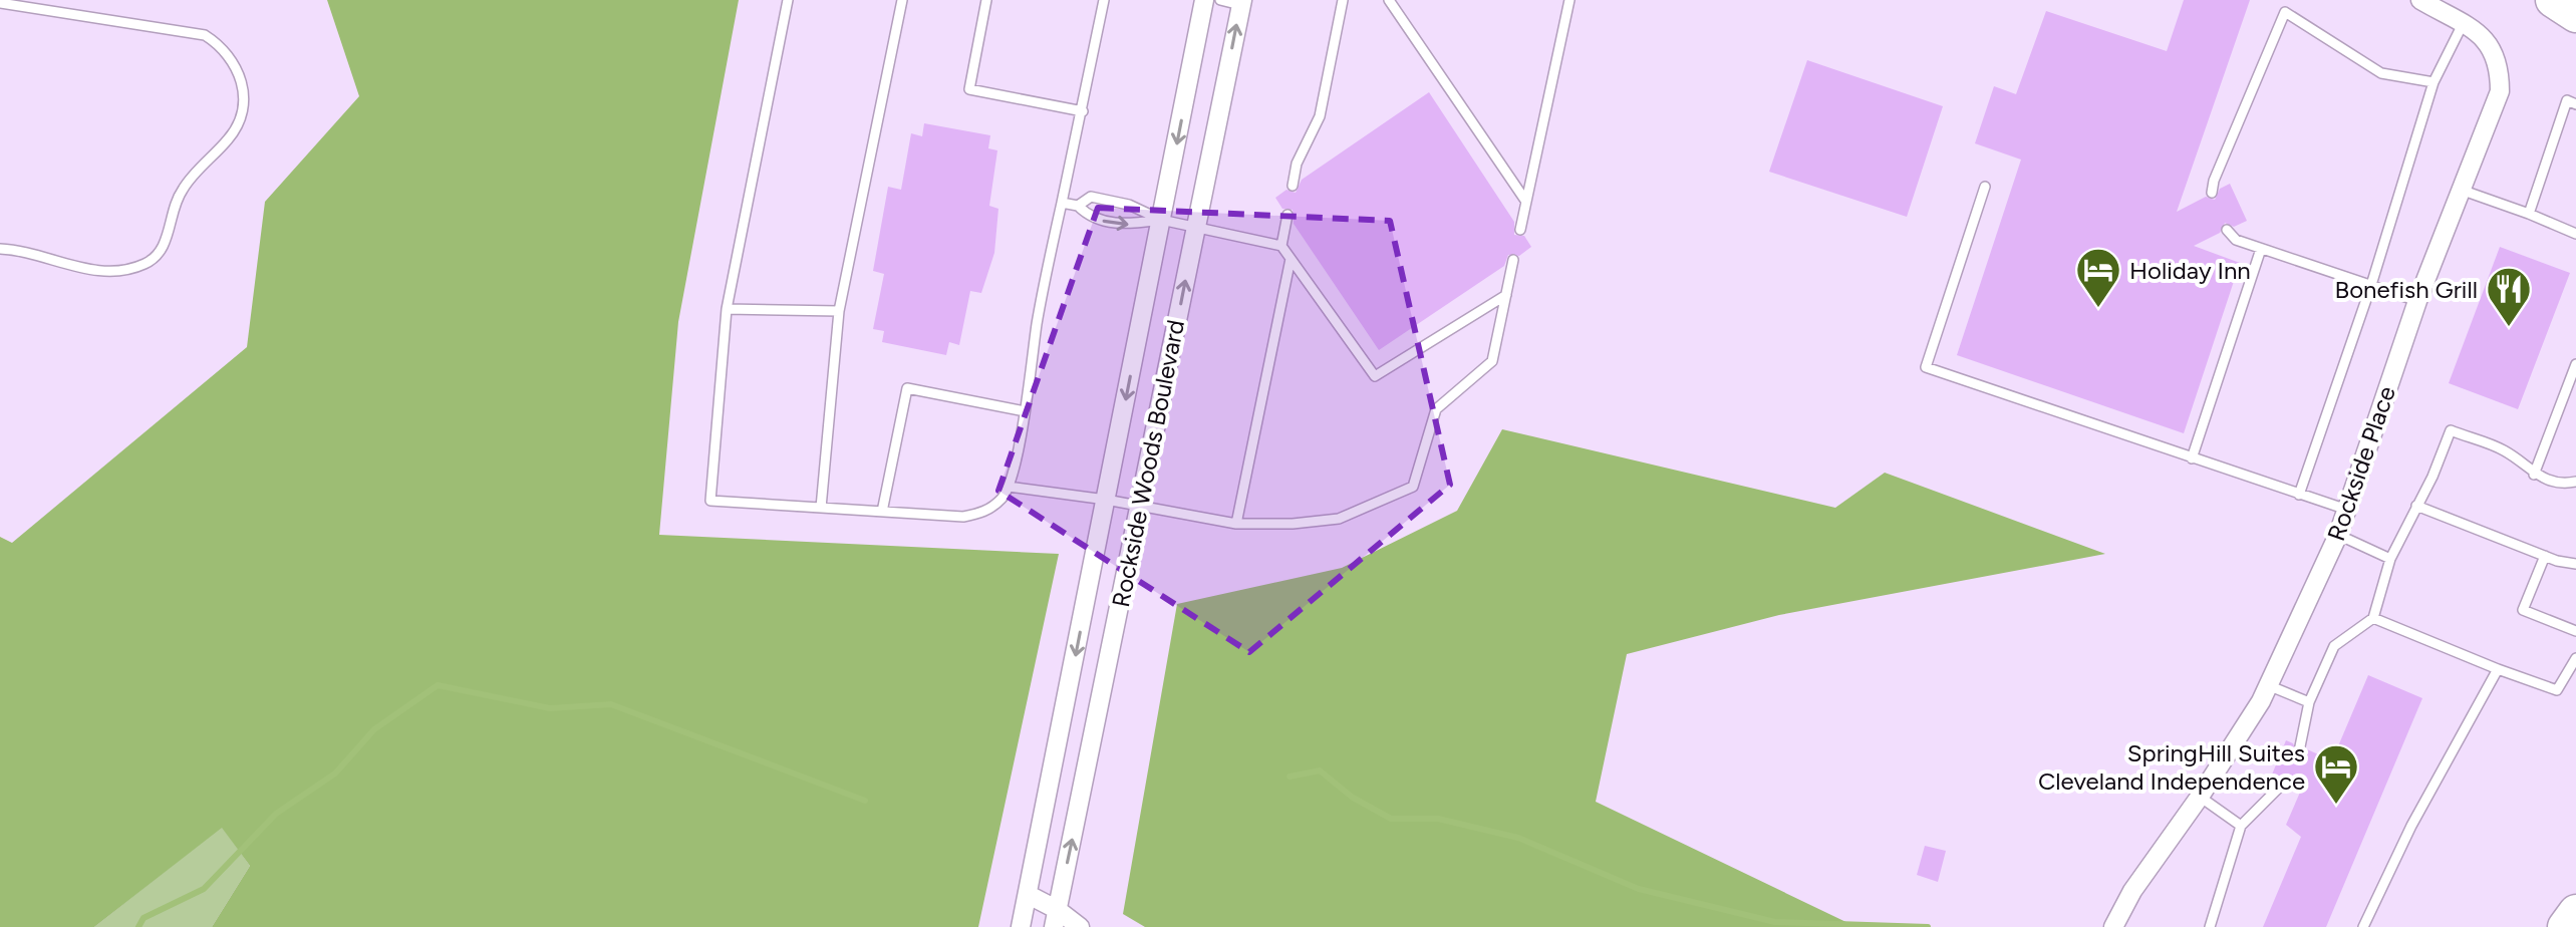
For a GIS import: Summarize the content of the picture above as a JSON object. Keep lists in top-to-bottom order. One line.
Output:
{"streets":{"street":["Rockside Woods Boulevard","Rockside Place"]},"places":{"hotel":["Holiday Inn","SpringHill Suites Cleveland Independence"],"restaurant":["Bonefish Grill"]}}
